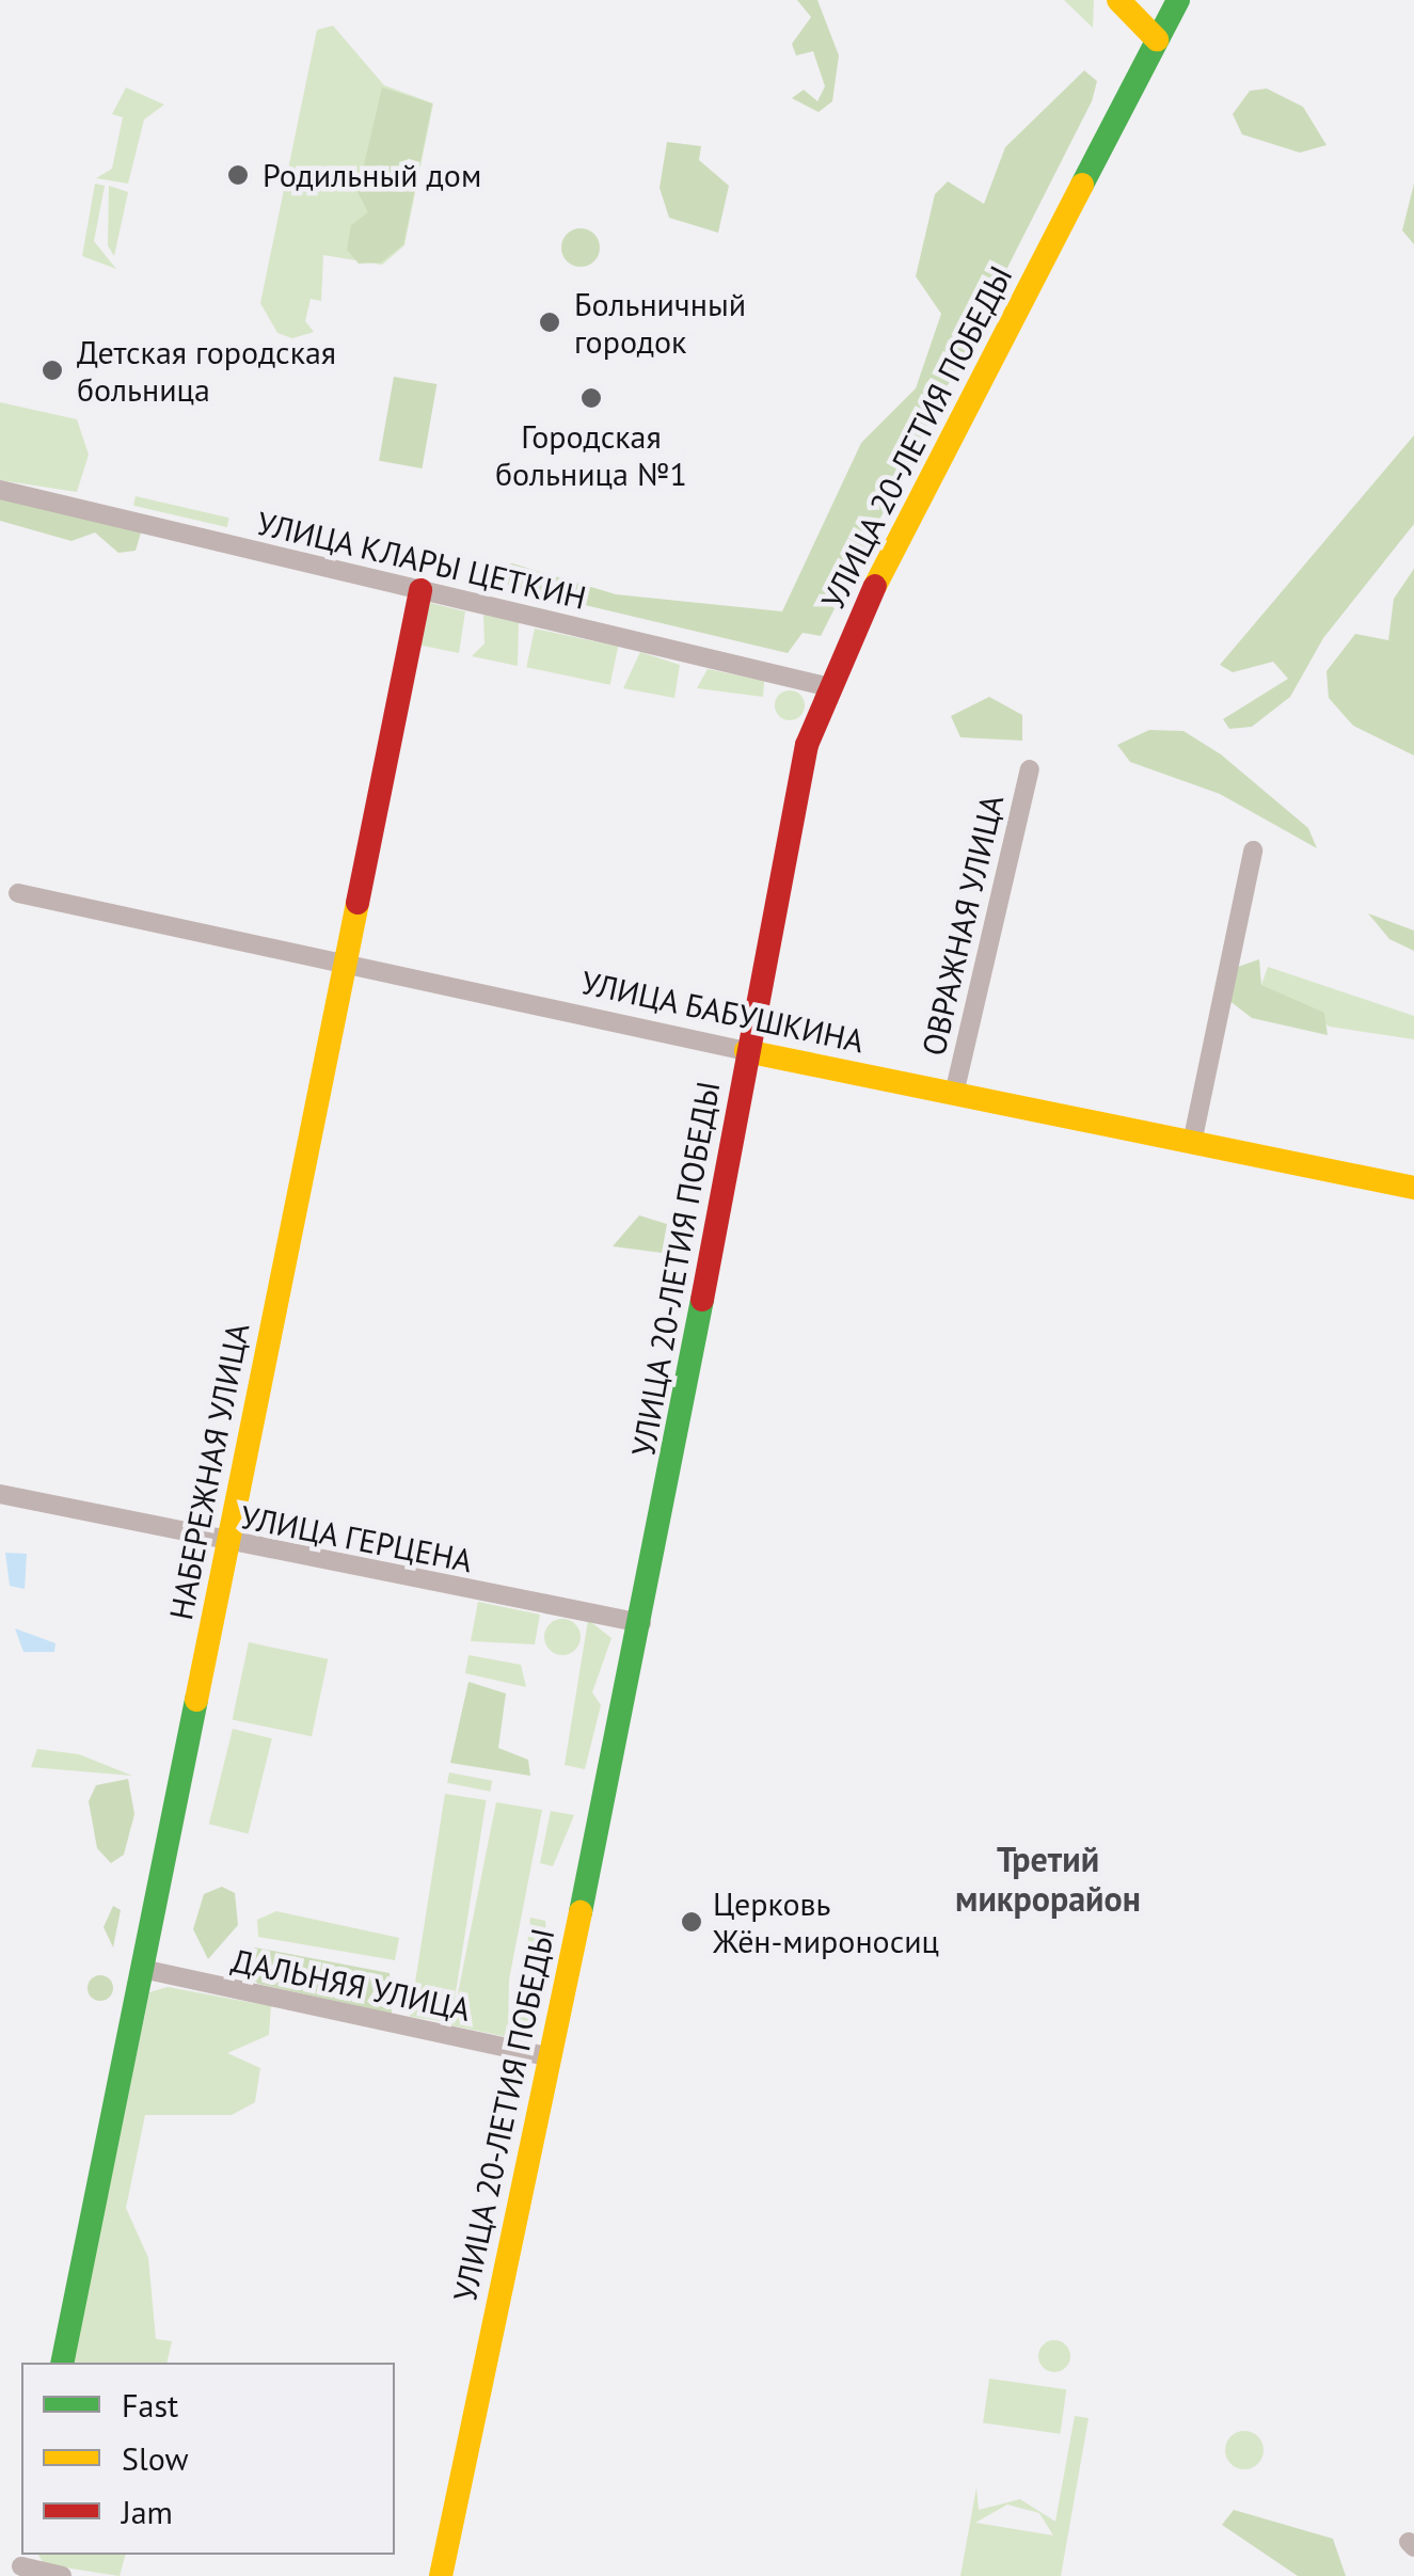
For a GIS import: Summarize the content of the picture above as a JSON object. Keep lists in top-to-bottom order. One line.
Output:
{"streets":{"street":["УЛИЦА 20-ЛЕТИЯ ПОБЕДЫ","УЛИЦА КЛАРЫ ЦЕТКИН","ОВРАЖНАЯ УЛИЦА","УЛИЦА БАБУШКИНА","НАБЕРЕЖНАЯ УЛИЦА","УЛИЦА ГЕРЦЕНА","ДАЛЬНЯЯ УЛИЦА"]},"crossings":[["УЛИЦА 20-ЛЕТИЯ ПОБЕДЫ","УЛИЦА КЛАРЫ ЦЕТКИН"],["УЛИЦА 20-ЛЕТИЯ ПОБЕДЫ","УЛИЦА БАБУШКИНА"],["УЛИЦА 20-ЛЕТИЯ ПОБЕДЫ","УЛИЦА ГЕРЦЕНА"],["УЛИЦА 20-ЛЕТИЯ ПОБЕДЫ","ДАЛЬНЯЯ УЛИЦА"],["УЛИЦА КЛАРЫ ЦЕТКИН","НАБЕРЕЖНАЯ УЛИЦА"],["ОВРАЖНАЯ УЛИЦА","УЛИЦА БАБУШКИНА"],["УЛИЦА БАБУШКИНА","НАБЕРЕЖНАЯ УЛИЦА"],["НАБЕРЕЖНАЯ УЛИЦА","УЛИЦА ГЕРЦЕНА"],["НАБЕРЕЖНАЯ УЛИЦА","ДАЛЬНЯЯ УЛИЦА"]],"districts":["Третий микрорайон"],"places":["Родильный дом","Больничный городок","Детская городская больница","Городская больница №1","Церковь Жён-мироносиц"],"legend":["Fast","Slow","Jam"]}
